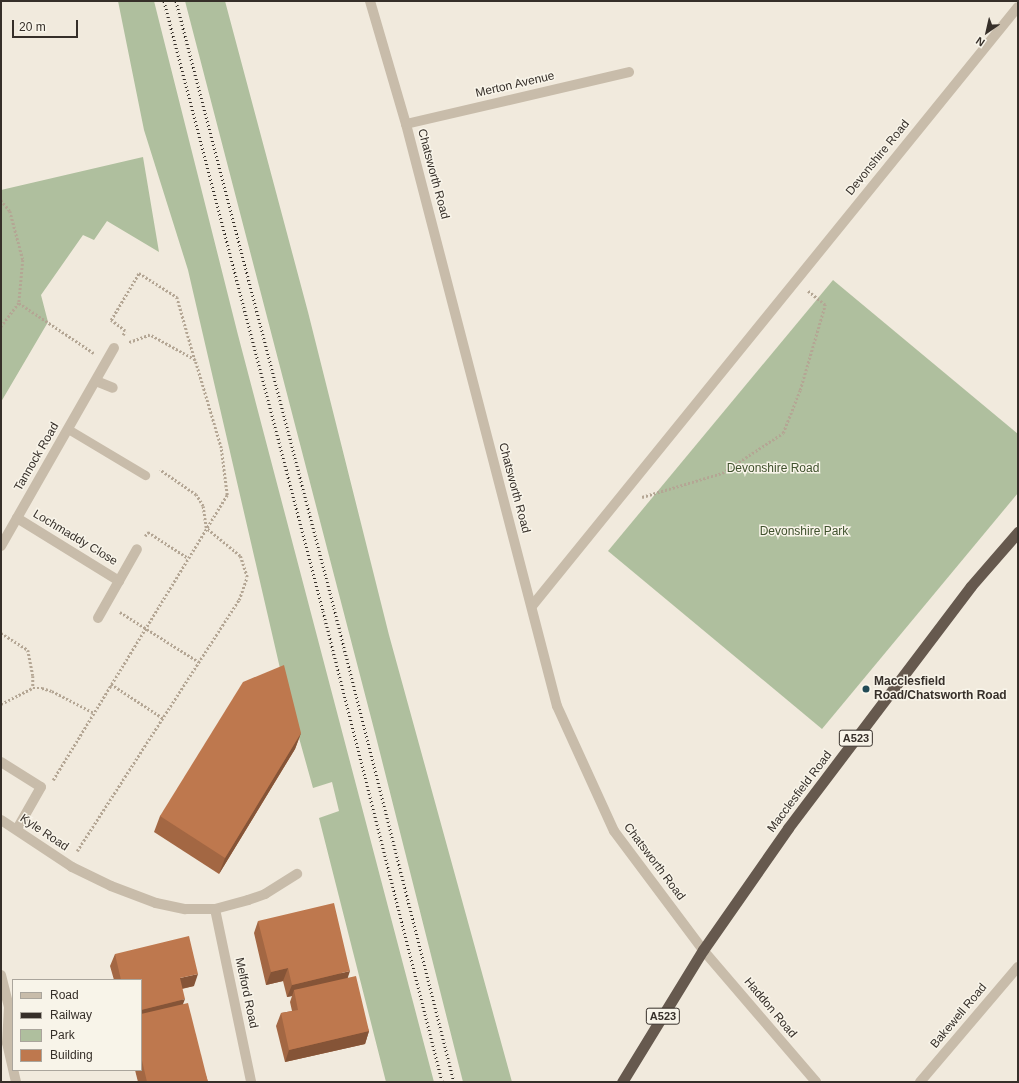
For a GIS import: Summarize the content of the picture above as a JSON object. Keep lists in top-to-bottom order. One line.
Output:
{"streets":{"highway":["A523","Macclesfield Road"],"street":["Merton Avenue","Devonshire Road","Chatsworth Road","Tannock Road","Lochmaddy Close","Kyle Road","Melford Road","Haddon Road","Bakewell Road"]},"crossings":[["Merton Avenue","Chatsworth Road"],["Devonshire Road","Chatsworth Road"],["Chatsworth Road","Macclesfield Road"],["Chatsworth Road","Haddon Road"],["Tannock Road","Lochmaddy Close"],["Macclesfield Road","Haddon Road"]],"parks":["Devonshire Road","Devonshire Park"],"places":["Macclesfield Road/Chatsworth Road"],"legend":["Road","Railway","Park","Building"],"scale_bar":"20 m","north":"bottom left"}
